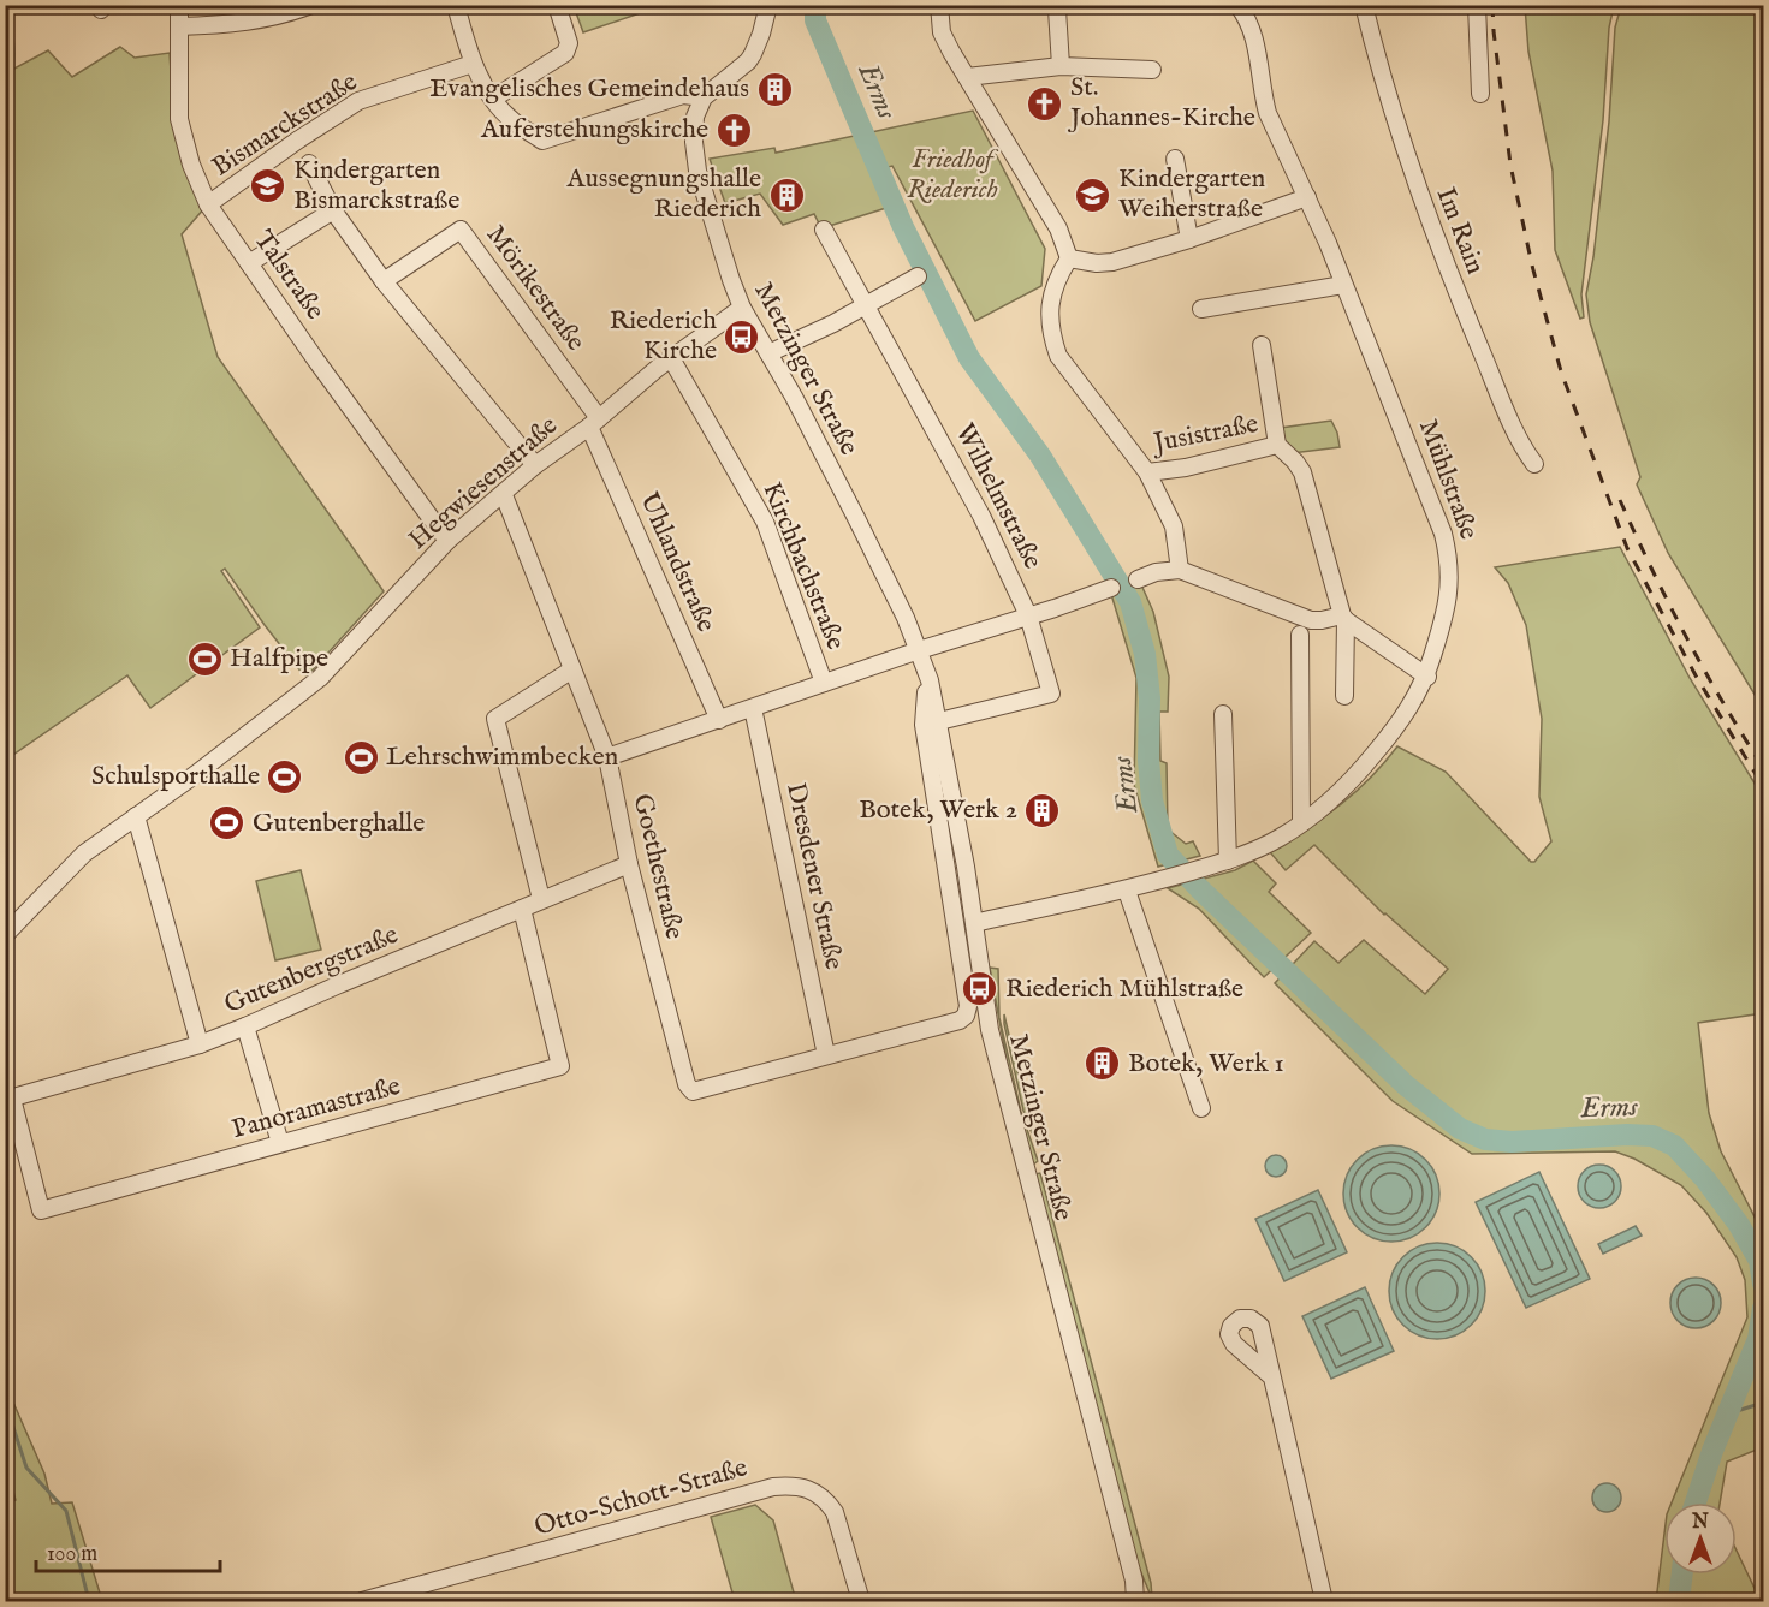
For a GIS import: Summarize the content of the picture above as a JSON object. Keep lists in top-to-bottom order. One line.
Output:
{"streets":{"street":["Bismarckstraße","Im Rain","Talstraße","Mörikestraße","Metzinger Straße","Jusistraße","Mühlstraße","Hegwiesenstraße","Wilhelmstraße","Uhlandstraße","Kirchbachstraße","Goethestraße","Dresdener Straße","Gutenbergstraße","Panoramastraße","Otto-Schott-Straße"]},"crossings":[["Bismarckstraße","Talstraße"],["Talstraße","Hegwiesenstraße"],["Mörikestraße","Hegwiesenstraße"],["Mörikestraße","Uhlandstraße"],["Metzinger Straße","Mühlstraße"],["Metzinger Straße","Hegwiesenstraße"],["Metzinger Straße","Wilhelmstraße"],["Metzinger Straße","Goethestraße"],["Metzinger Straße","Dresdener Straße"],["Hegwiesenstraße","Uhlandstraße"],["Hegwiesenstraße","Kirchbachstraße"],["Hegwiesenstraße","Goethestraße"],["Goethestraße","Dresdener Straße"],["Goethestraße","Gutenbergstraße"],["Gutenbergstraße","Panoramastraße"]],"water":["Erms"],"parks":["Friedhof Riederich"],"places":{"building":["Evangelisches Gemeindehaus","Aussegnungshalle Riederich","Botek, Werk 2","Botek, Werk 1"],"church":["St. Johannes-Kirche","Auferstehungskirche"],"school or university":["Kindergarten Bismarckstraße","Kindergarten Weiherstraße"],"bus stop":["Riederich Kirche","Riederich Mühlstraße"],"sports":["Halfpipe","Lehrschwimmbecken","Schulsporthalle","Gutenberghalle"]},"scale_bar":"100 m","north":"top"}
